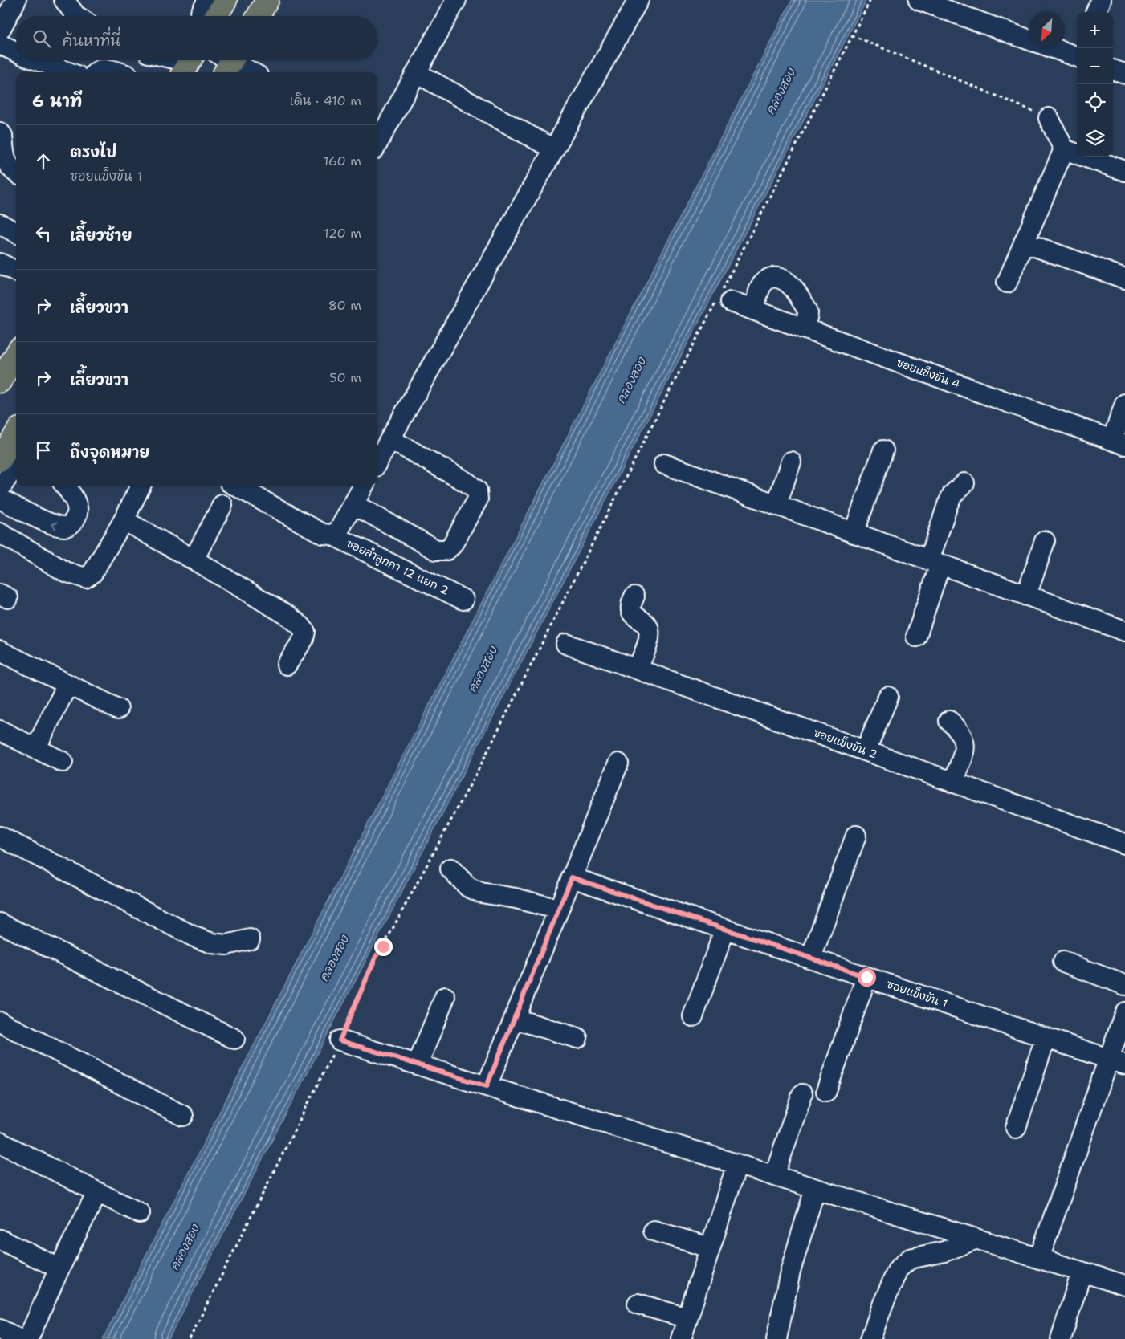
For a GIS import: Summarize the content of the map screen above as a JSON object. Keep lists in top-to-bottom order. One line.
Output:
{"streets":{"street":["ซอยแข็งขัน 4","ซอยลําลูกกา 12 แยก 2","ซอยแข็งขัน 2","ซอยแข็งขัน 1"]},"water":["คลองสอง"],"north":"bottom left","page":{"map_buttons":["+","−"],"search":"ค้นหาที่นี่","heading":["6 นาที","เดิน · 410 m"],"list":[["ตรงไป","ซอยแข็งขัน 1","160 m"],["เลี้ยวซ้าย","120 m"],["เลี้ยวขวา","80 m"],["เลี้ยวขวา","50 m"],"ถึงจุดหมาย"]}}
